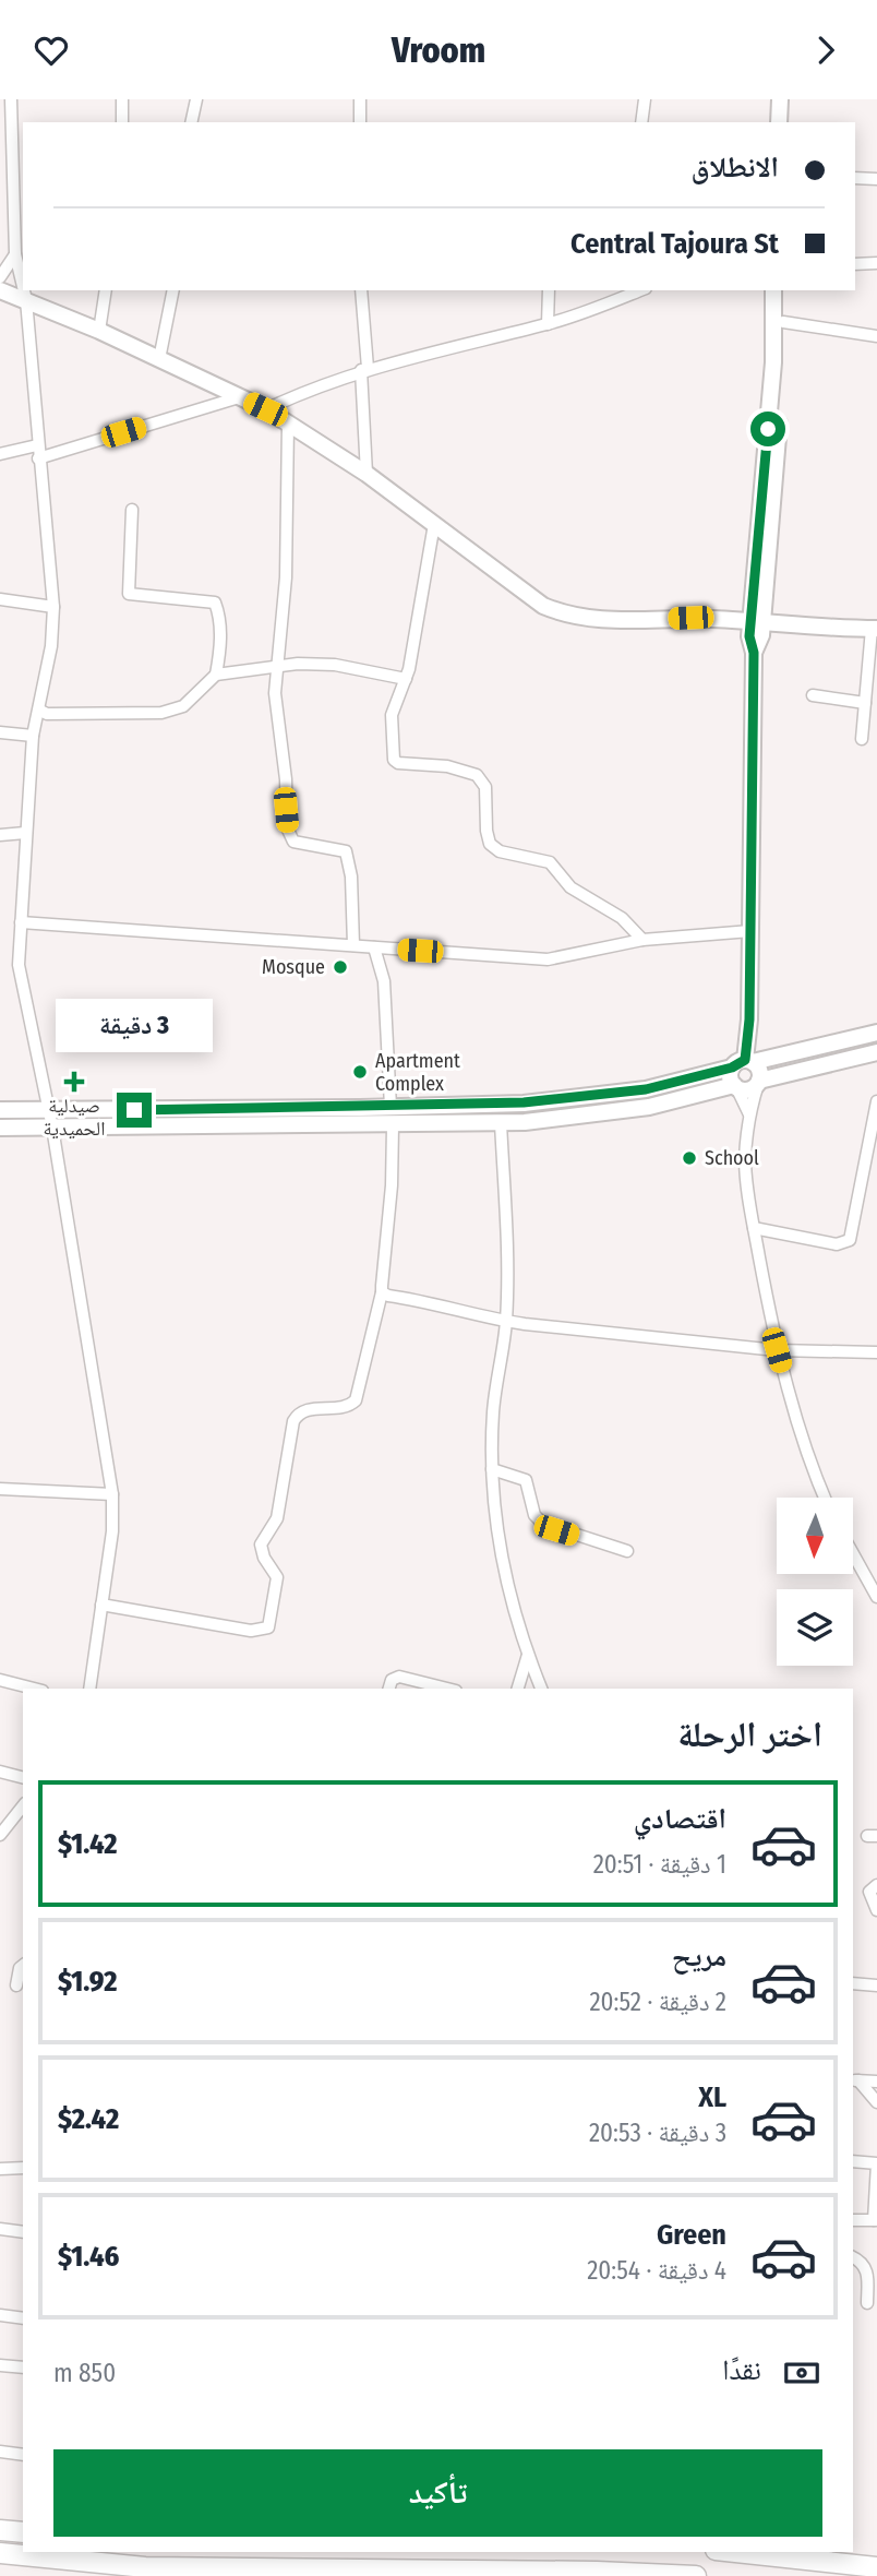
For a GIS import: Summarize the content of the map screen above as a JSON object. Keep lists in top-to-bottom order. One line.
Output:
{"places":{"other":["Mosque","Apartment Complex","School"],"health":["صيدلية الحميدية"]},"north":"bottom","page":{"header":"Vroom","banner":["الانطلاق","Central Tajoura St"],"bubble":"3 دقيقة","heading":"اختر الرحلة","list":[{"name":"اقتصادي","note":"1 دقيقة · 20:51","value":"$1.42"},{"name":"مريح","note":"2 دقيقة · 20:52","value":"$1.92"},{"name":"XL","note":"3 دقيقة · 20:53","value":"$2.42"},{"name":"Green","note":"4 دقيقة · 20:54","value":"$1.46"}],"pay":["نقدًا","850 m"],"buttons":"تأكيد"}}
